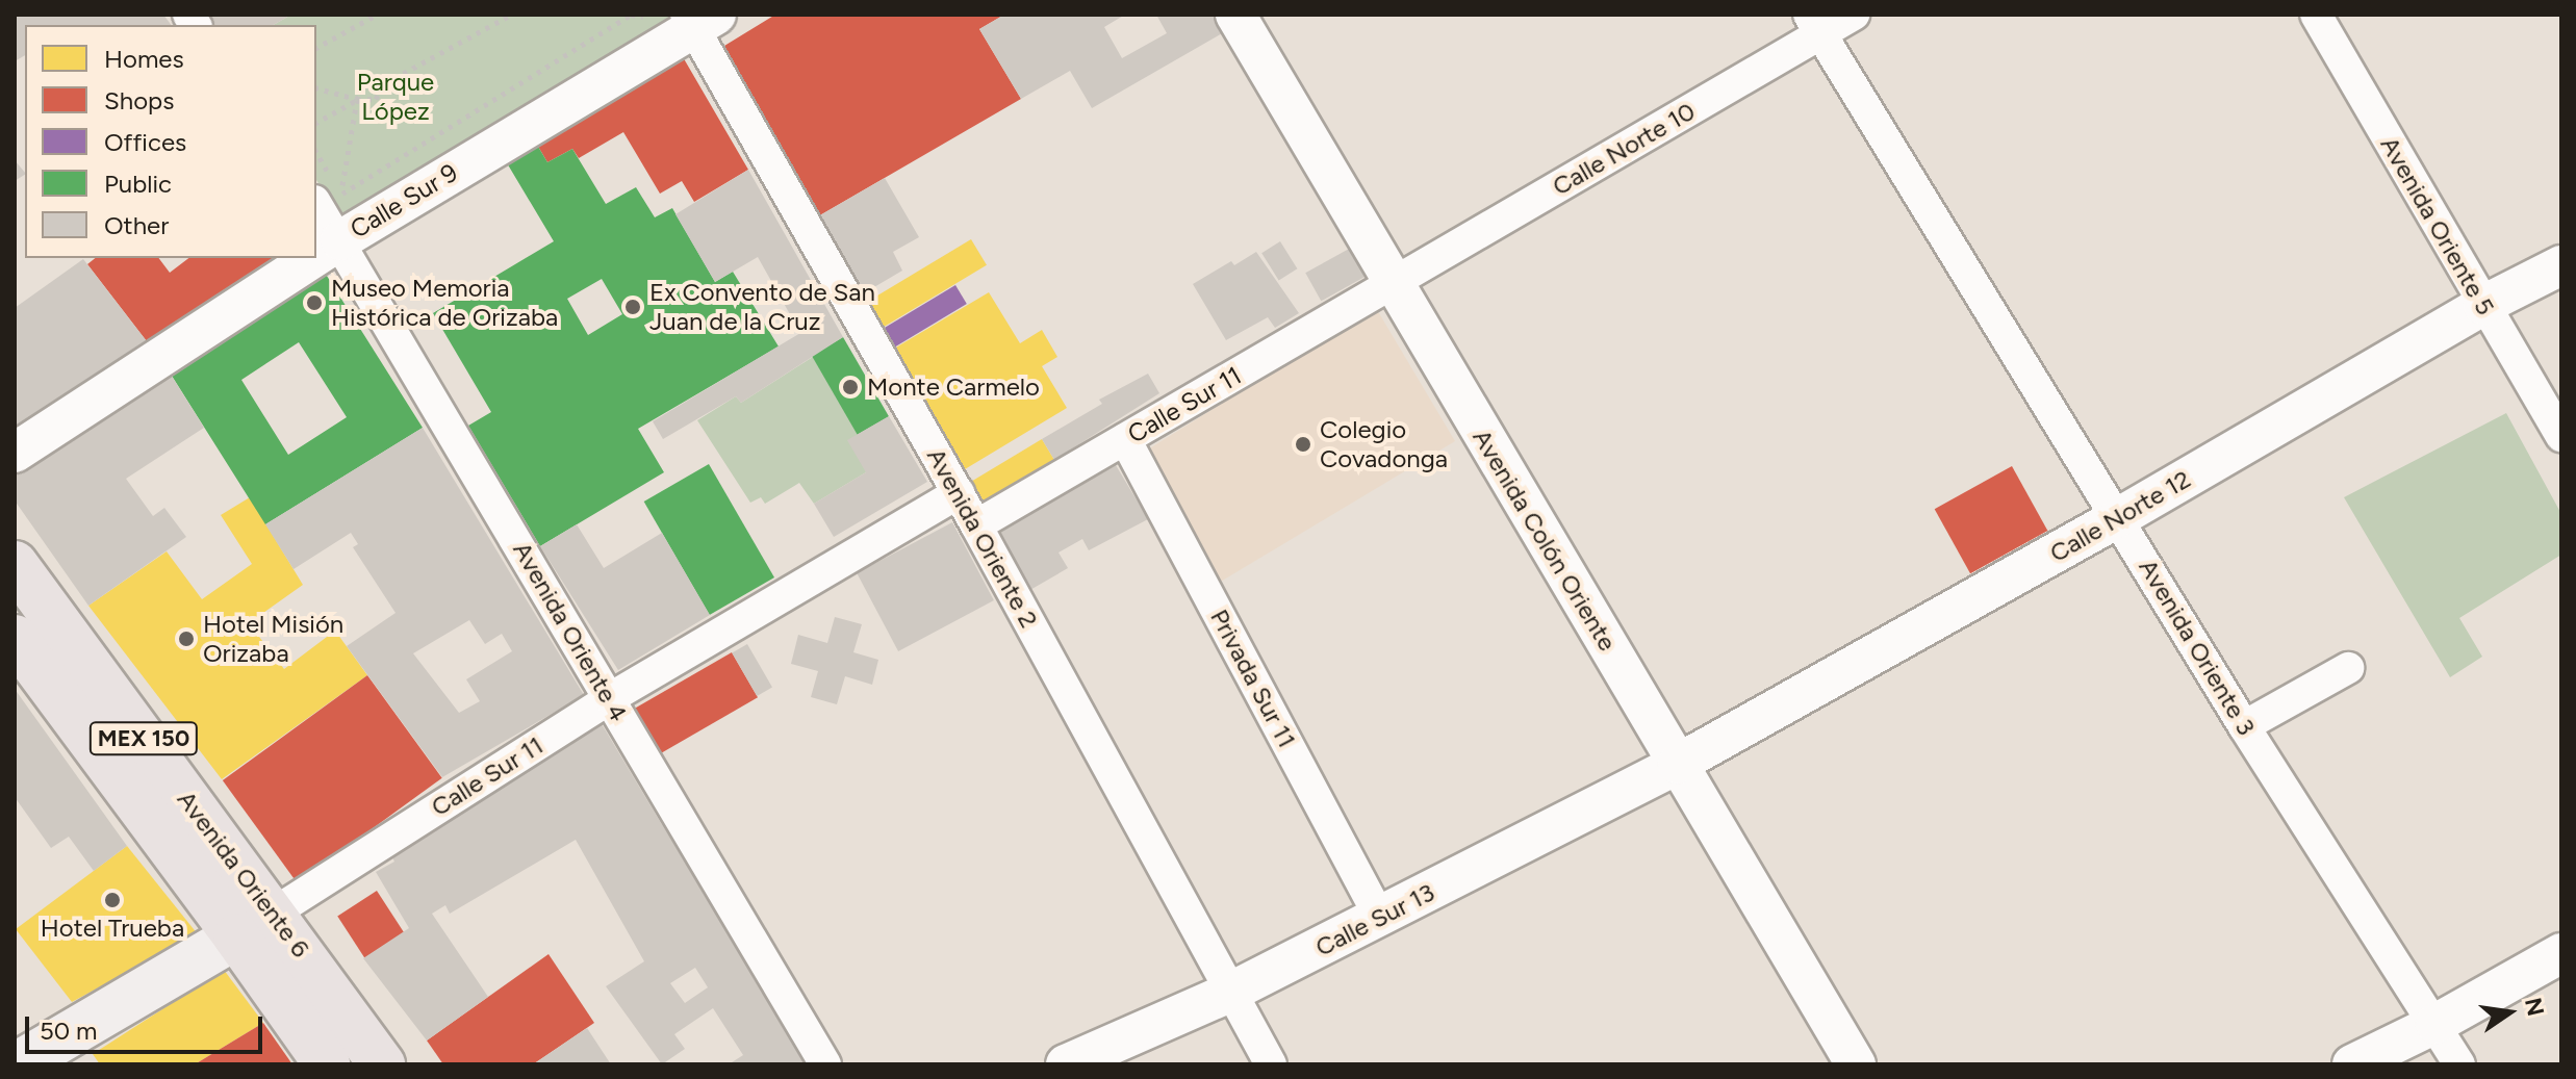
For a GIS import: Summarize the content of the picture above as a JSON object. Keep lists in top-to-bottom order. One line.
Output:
{"streets":{"main road":["Calle Sur 11","MEX 150","Avenida Oriente 6"],"street":["Calle Norte 10","Calle Sur 9","Avenida Oriente 5","Calle Norte 12","Avenida Oriente 2","Avenida Colón Oriente","Avenida Oriente 4","Avenida Oriente 3","Privada Sur 11","Calle Sur 13"]},"crossings":[["Calle Norte 10","Calle Sur 11"],["Calle Norte 10","Avenida Colón Oriente"],["Calle Norte 10","Avenida Oriente 3"],["Calle Sur 9","Avenida Oriente 2"],["Calle Sur 9","Avenida Oriente 4"],["Avenida Oriente 5","Calle Norte 12"],["Calle Sur 11","Avenida Oriente 2"],["Calle Sur 11","Avenida Colón Oriente"],["Calle Sur 11","Avenida Oriente 4"],["Calle Sur 11","Privada Sur 11"],["Calle Sur 11","Avenida Oriente 6"],["Calle Norte 12","Avenida Colón Oriente"],["Calle Norte 12","Avenida Oriente 3"],["Calle Norte 12","Calle Sur 13"],["Avenida Oriente 2","Calle Sur 13"],["Avenida Colón Oriente","Calle Sur 13"],["Privada Sur 11","Calle Sur 13"]],"parks":["Parque López"],"places":["Museo Memoria Histórica de Orizaba","Ex Convento de San Juan de la Cruz","Monte Carmelo","Colegio Covadonga","Hotel Misión Orizaba","Hotel Trueba"],"legend":["Homes","Shops","Offices","Public","Other"],"scale_bar":"50 m","north":"right"}
